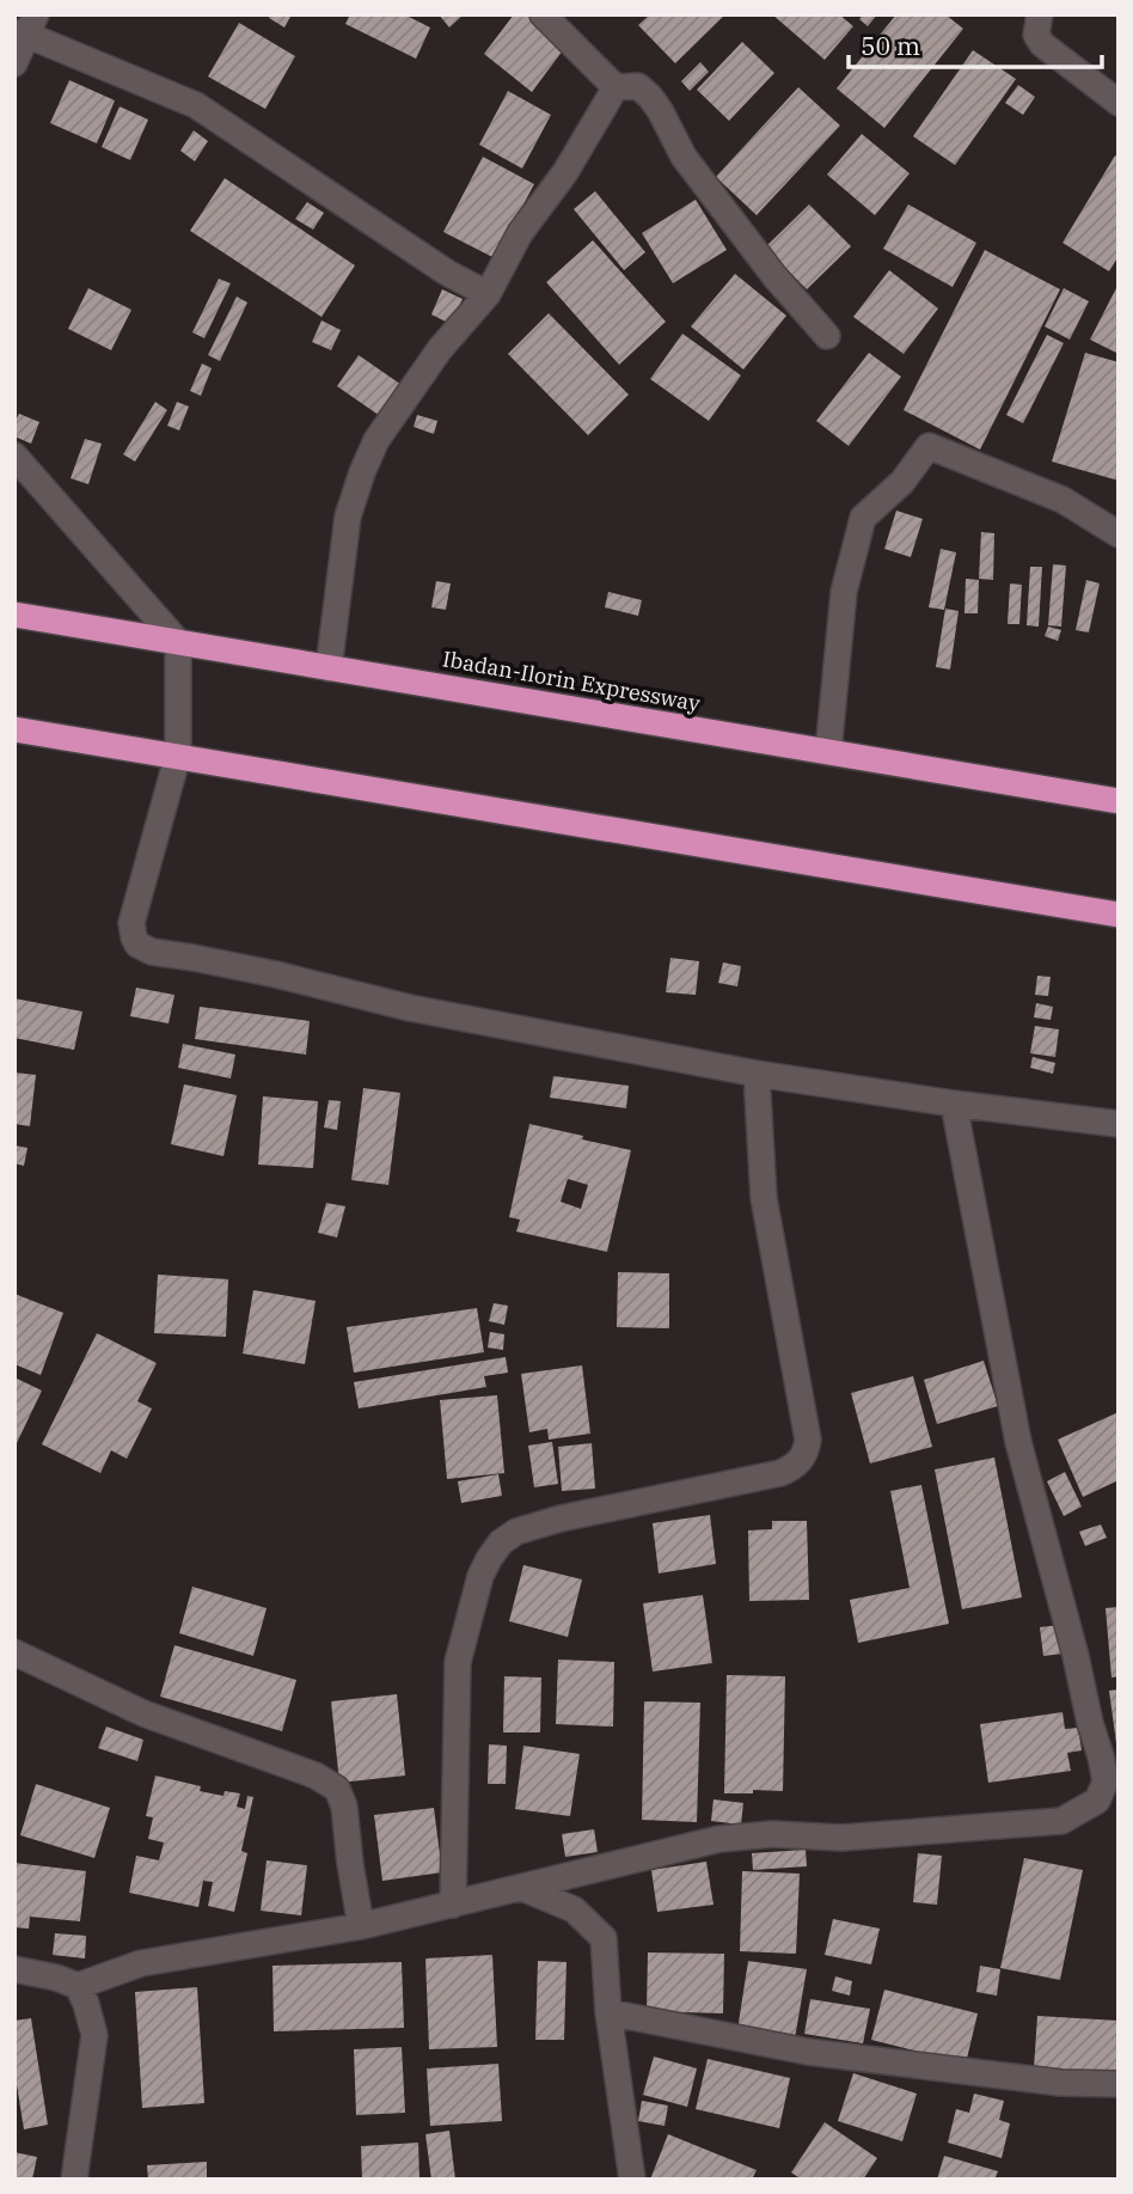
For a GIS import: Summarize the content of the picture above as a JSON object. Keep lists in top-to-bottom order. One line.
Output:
{"streets":{"highway":["Ibadan-Ilorin Expressway"]},"scale_bar":"50 m"}
